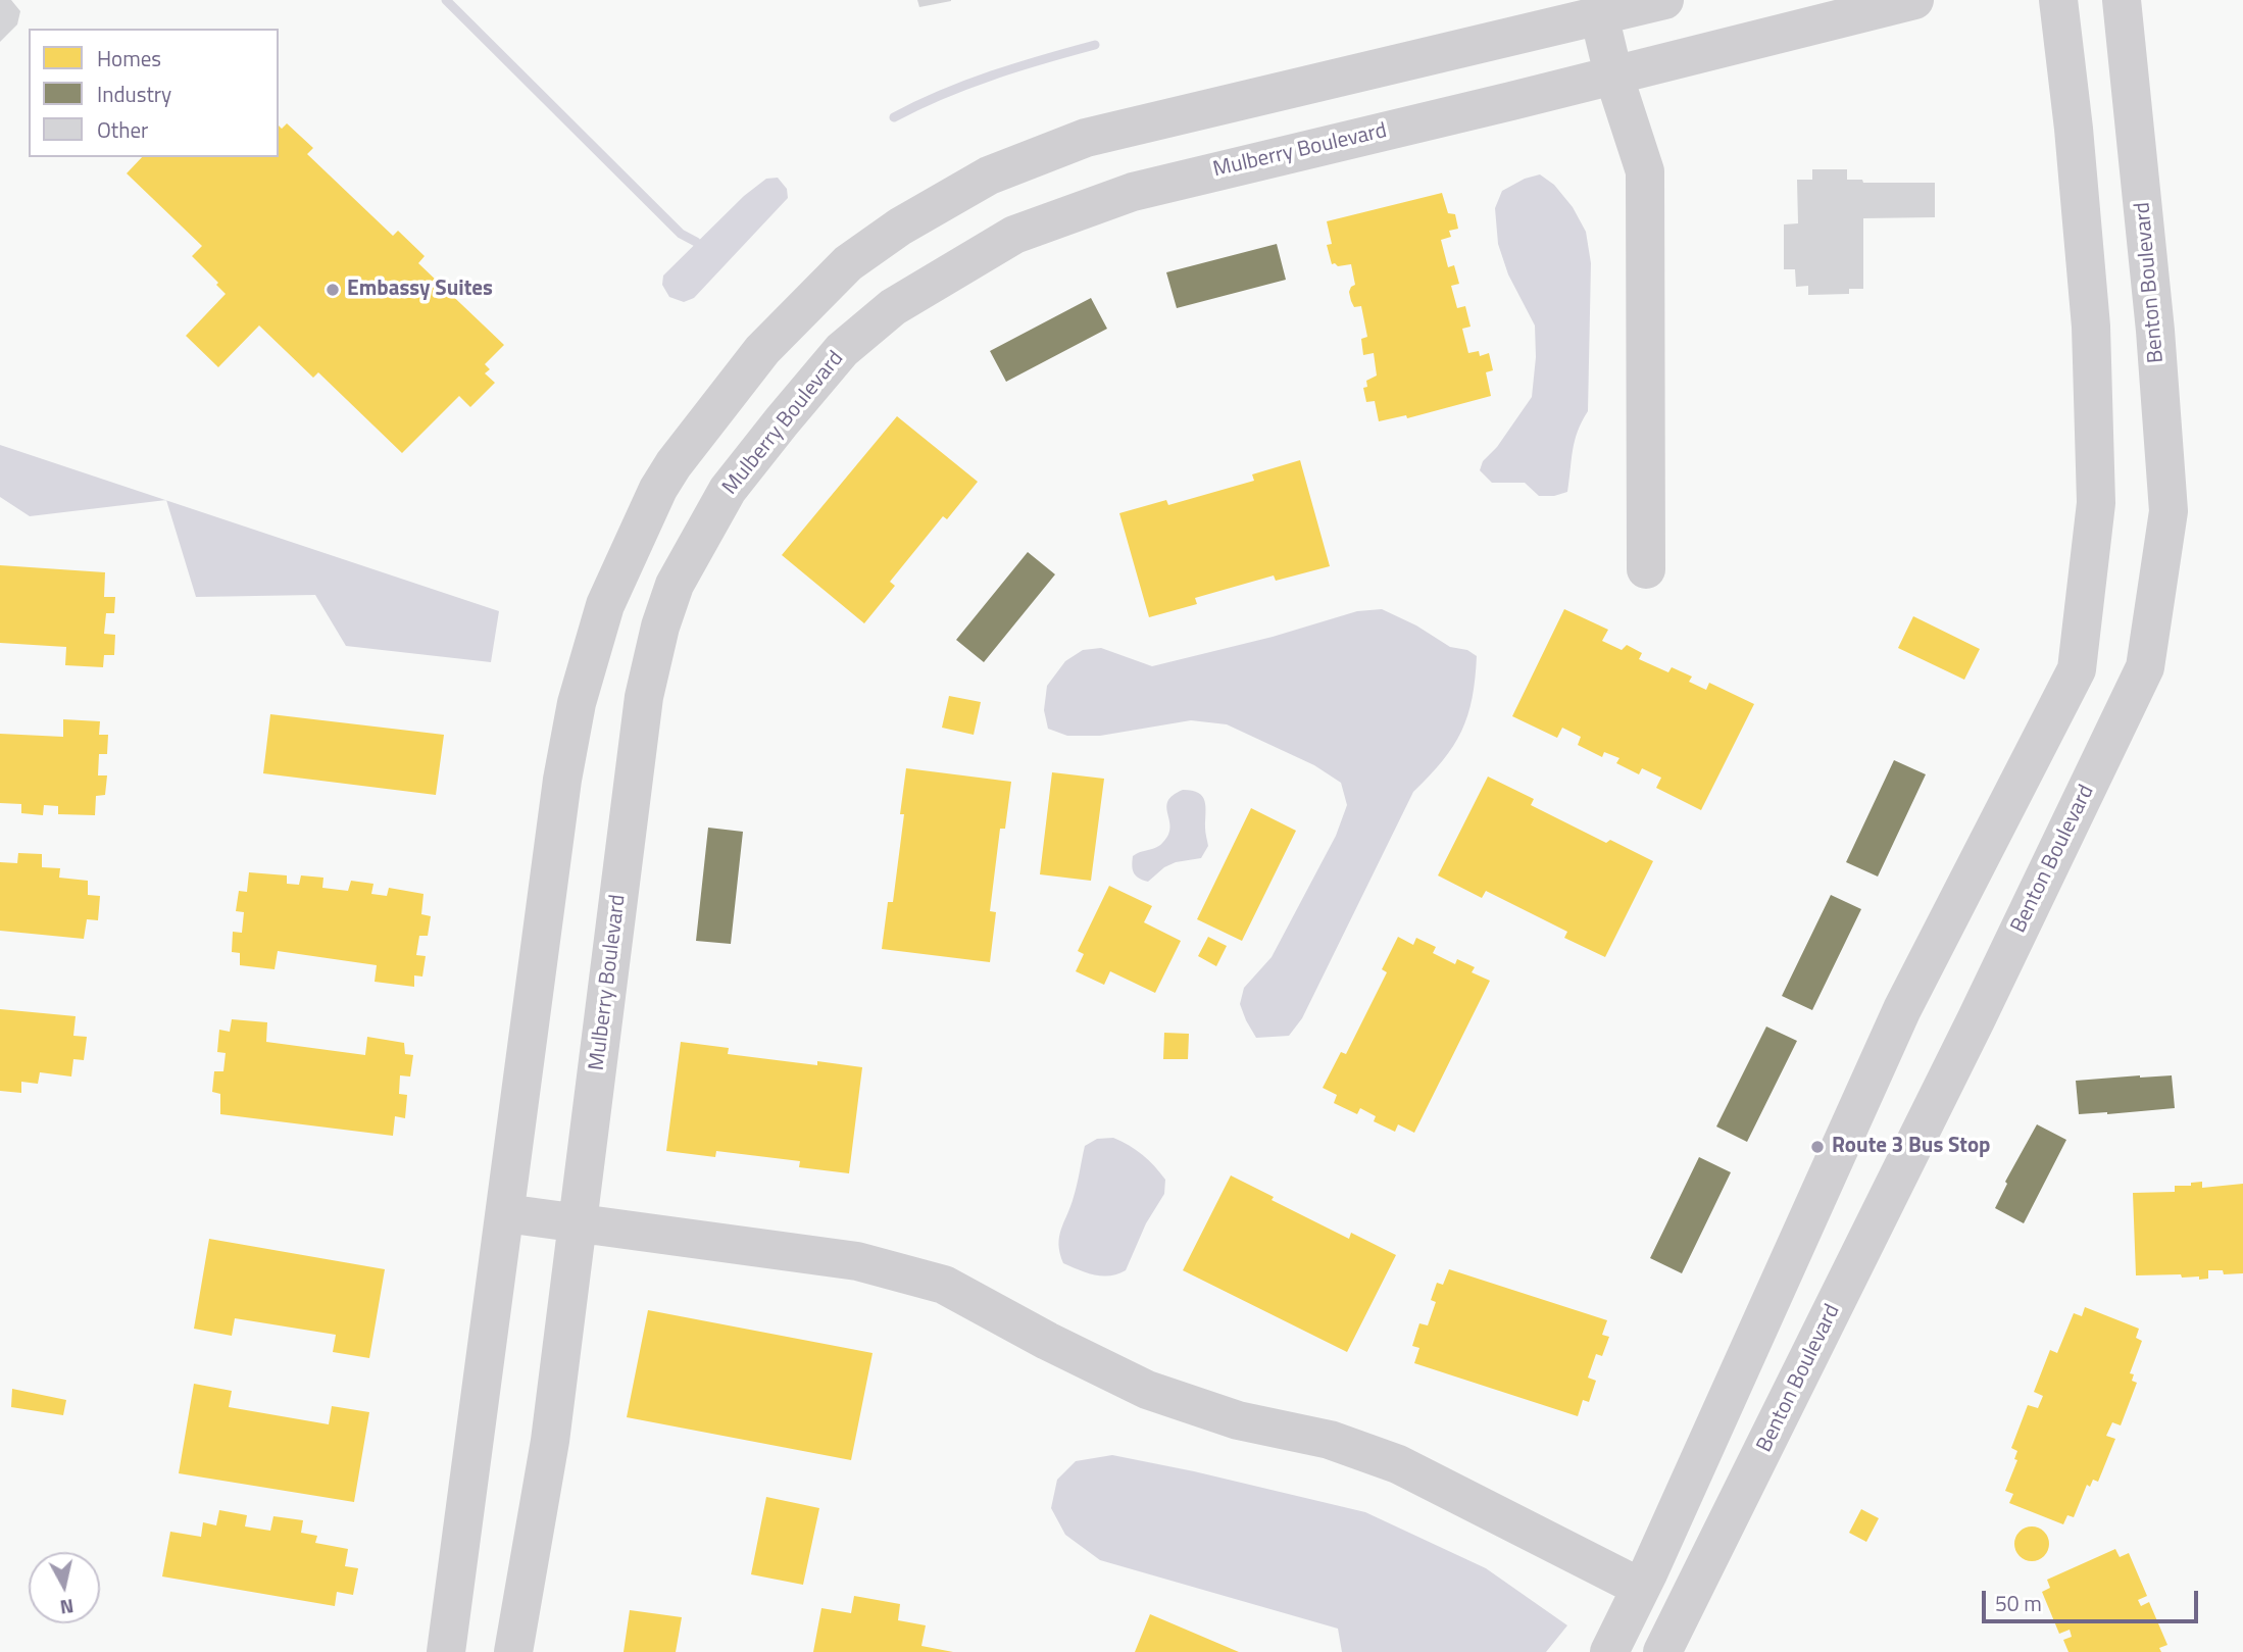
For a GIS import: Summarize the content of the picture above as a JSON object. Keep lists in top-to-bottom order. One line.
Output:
{"streets":{"street":["Mulberry Boulevard","Benton Boulevard"]},"places":["Embassy Suites","Route 3 Bus Stop"],"legend":["Homes","Industry","Other"],"scale_bar":"50 m","north":"bottom"}
